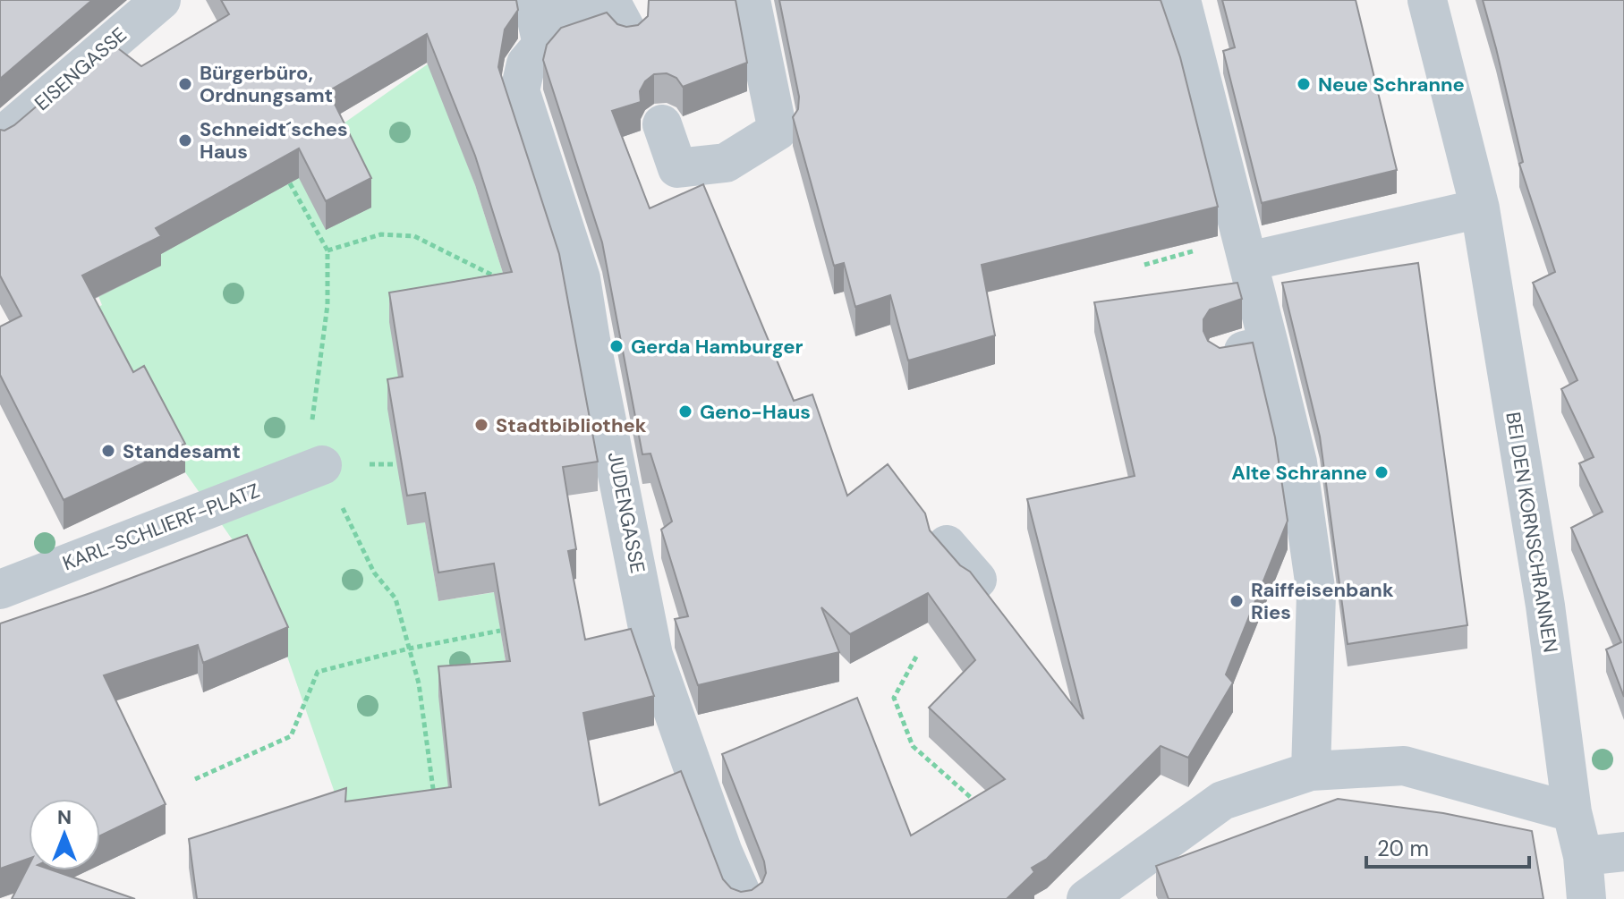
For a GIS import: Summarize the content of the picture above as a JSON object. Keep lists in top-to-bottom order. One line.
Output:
{"streets":{"street":["EISENGASSE","JUDENGASSE","KARL-SCHLIERF-PLATZ","BEI DEN KORNSCHRANNEN"]},"places":["Bürgerbüro, Ordnungsamt","Neue Schranne","Schneidt´sches Haus","Gerda Hamburger","Geno-Haus","Stadtbibliothek","Standesamt","Alte Schranne","Raiffeisenbank Ries"],"scale_bar":"20 m","north":"top"}
